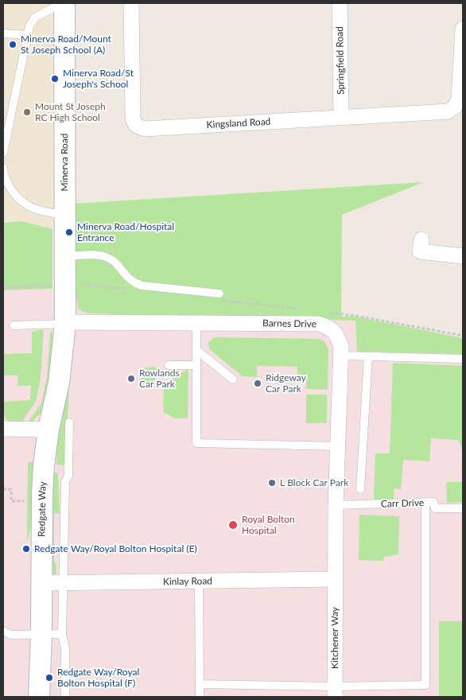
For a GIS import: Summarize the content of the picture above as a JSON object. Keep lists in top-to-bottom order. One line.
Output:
{"streets":{"street":["Springfield Road","Kingsland Road","Minerva Road","Barnes Drive","Redgate Way","Kinlay Road","Kitchener Way"],"lane":["Carr Drive"]},"crossings":[["Springfield Road","Kingsland Road"],["Minerva Road","Barnes Drive"],["Minerva Road","Redgate Way"],["Barnes Drive","Carr Drive"],["Barnes Drive","Redgate Way"],["Barnes Drive","Kinlay Road"],["Barnes Drive","Kitchener Way"],["Redgate Way","Kinlay Road"],["Kinlay Road","Kitchener Way"]],"places":["Minerva Road/Mount St Joseph School (A)","Minerva Road/St Joseph's School","Mount St Joseph RC High School","Minerva Road/Hospital Entrance","Rowlands Car Park","Ridgeway Car Park","L Block Car Park","Royal Bolton Hospital","Redgate Way/Royal Bolton Hospital (E)","Redgate Way/Royal Bolton Hospital (F)"]}
